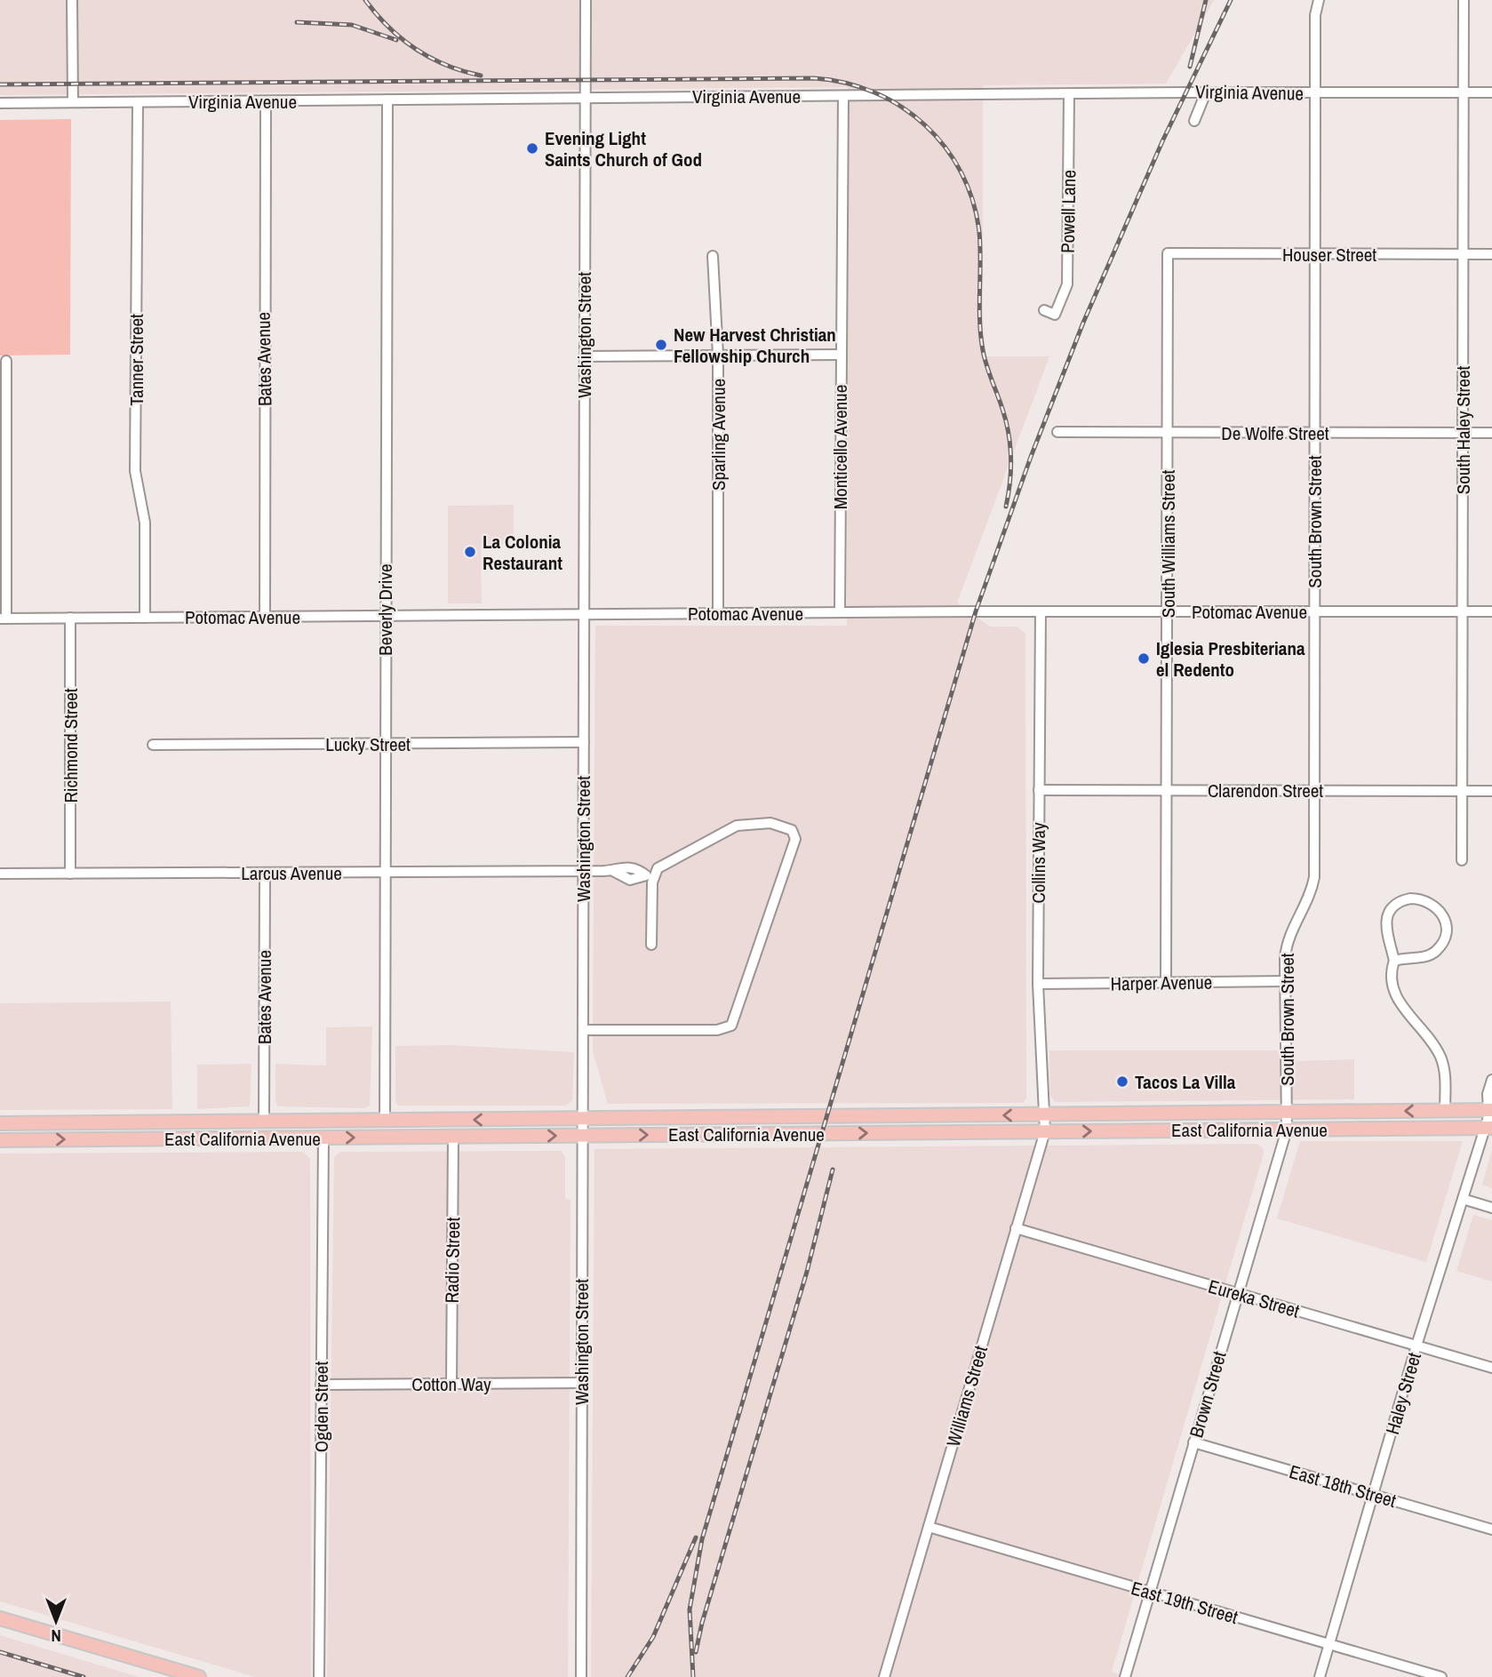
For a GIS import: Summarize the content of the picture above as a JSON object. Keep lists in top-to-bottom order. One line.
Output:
{"streets":{"main road":["East California Avenue"],"street":["Virginia Avenue","Powell Lane","Houser Street","Washington Street","Bates Avenue","Tanner Street","South Haley Street","De Wolfe Street","Sparling Avenue","Monticello Avenue","South Brown Street","South Williams Street","Beverly Drive","Potomac Avenue","Lucky Street","Richmond Street","Clarendon Street","Collins Way","Larcus Avenue","Harper Avenue","Radio Street","Eureka Street","Cotton Way","Haley Street","Brown Street","Williams Street","Ogden Street","East 18th Street","East 19th Street"]},"crossings":[["Virginia Avenue","Powell Lane"],["Virginia Avenue","Washington Street"],["Virginia Avenue","Bates Avenue"],["Virginia Avenue","Tanner Street"],["Virginia Avenue","South Haley Street"],["Virginia Avenue","Monticello Avenue"],["Virginia Avenue","South Brown Street"],["Virginia Avenue","Beverly Drive"],["Houser Street","South Haley Street"],["Houser Street","South Brown Street"],["Houser Street","South Williams Street"],["Washington Street","Potomac Avenue"],["Washington Street","Lucky Street"],["Washington Street","Larcus Avenue"],["Washington Street","East California Avenue"],["Washington Street","Cotton Way"],["Bates Avenue","Potomac Avenue"],["Bates Avenue","Larcus Avenue"],["Bates Avenue","East California Avenue"],["Tanner Street","Potomac Avenue"],["South Haley Street","De Wolfe Street"],["South Haley Street","Potomac Avenue"],["South Haley Street","Clarendon Street"],["De Wolfe Street","South Brown Street"],["De Wolfe Street","South Williams Street"],["Sparling Avenue","Potomac Avenue"],["Monticello Avenue","Potomac Avenue"],["South Brown Street","Potomac Avenue"],["South Brown Street","Clarendon Street"],["South Brown Street","Harper Avenue"],["South Brown Street","East California Avenue"],["South Brown Street","Brown Street"],["South Williams Street","Potomac Avenue"],["South Williams Street","Clarendon Street"],["South Williams Street","Harper Avenue"],["Beverly Drive","Potomac Avenue"],["Beverly Drive","Lucky Street"],["Beverly Drive","Larcus Avenue"],["Beverly Drive","East California Avenue"],["Potomac Avenue","Richmond Street"],["Potomac Avenue","Collins Way"],["Richmond Street","Larcus Avenue"],["Clarendon Street","Collins Way"],["Collins Way","Harper Avenue"],["Collins Way","East California Avenue"],["Collins Way","Williams Street"],["East California Avenue","Radio Street"],["East California Avenue","Haley Street"],["East California Avenue","Brown Street"],["East California Avenue","Williams Street"],["East California Avenue","Ogden Street"],["Radio Street","Cotton Way"],["Eureka Street","Haley Street"],["Eureka Street","Brown Street"],["Eureka Street","Williams Street"],["Cotton Way","Ogden Street"],["Haley Street","East 18th Street"],["Haley Street","East 19th Street"],["Brown Street","East 18th Street"],["Brown Street","East 19th Street"],["Williams Street","East 19th Street"]],"places":["Evening Light Saints Church of God","New Harvest Christian Fellowship Church","La Colonia Restaurant","Iglesia Presbiteriana el Redento","Tacos La Villa"],"north":"bottom"}
